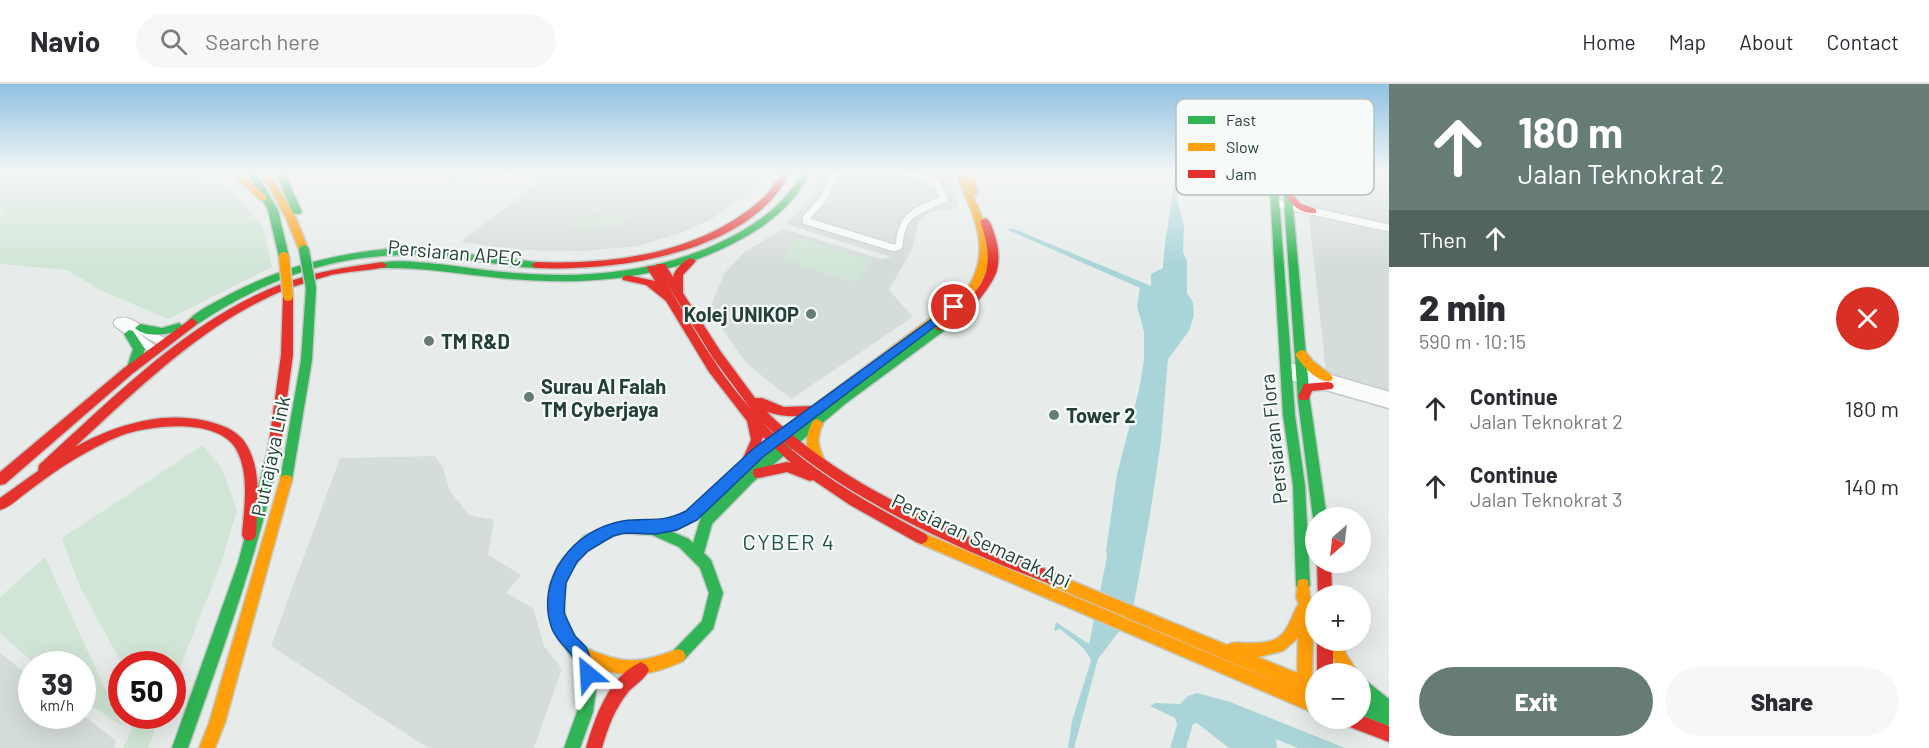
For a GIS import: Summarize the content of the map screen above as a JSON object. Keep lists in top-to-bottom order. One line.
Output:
{"streets":{"main road":["Persiaran APEC","Persiaran Flora","Putrajaya Link","Persiaran Semarak Api"]},"crossings":[["Persiaran APEC","Persiaran Semarak Api"]],"districts":["CYBER 4"],"places":["Kolej UNIKOP","TM R&D","Surau Al Falah TM Cyberjaya","Tower 2"],"legend":["Fast","Slow","Jam"],"north":"bottom left","page":{"header":"Navio","search":"Search here","nav":["Home","Map","About","Contact"],"turn":["180 m","Jalan Teknokrat 2"],"then":"Then","heading":["2 min","590 m · 10:15"],"list":[{"name":"Continue","note":"Jalan Teknokrat 2","value":"180 m"},{"name":"Continue","note":"Jalan Teknokrat 3","value":"140 m"}],"map_buttons":["+","−"],"speed":"39 km/h","limit":"50","buttons":["Exit","Share"]}}
